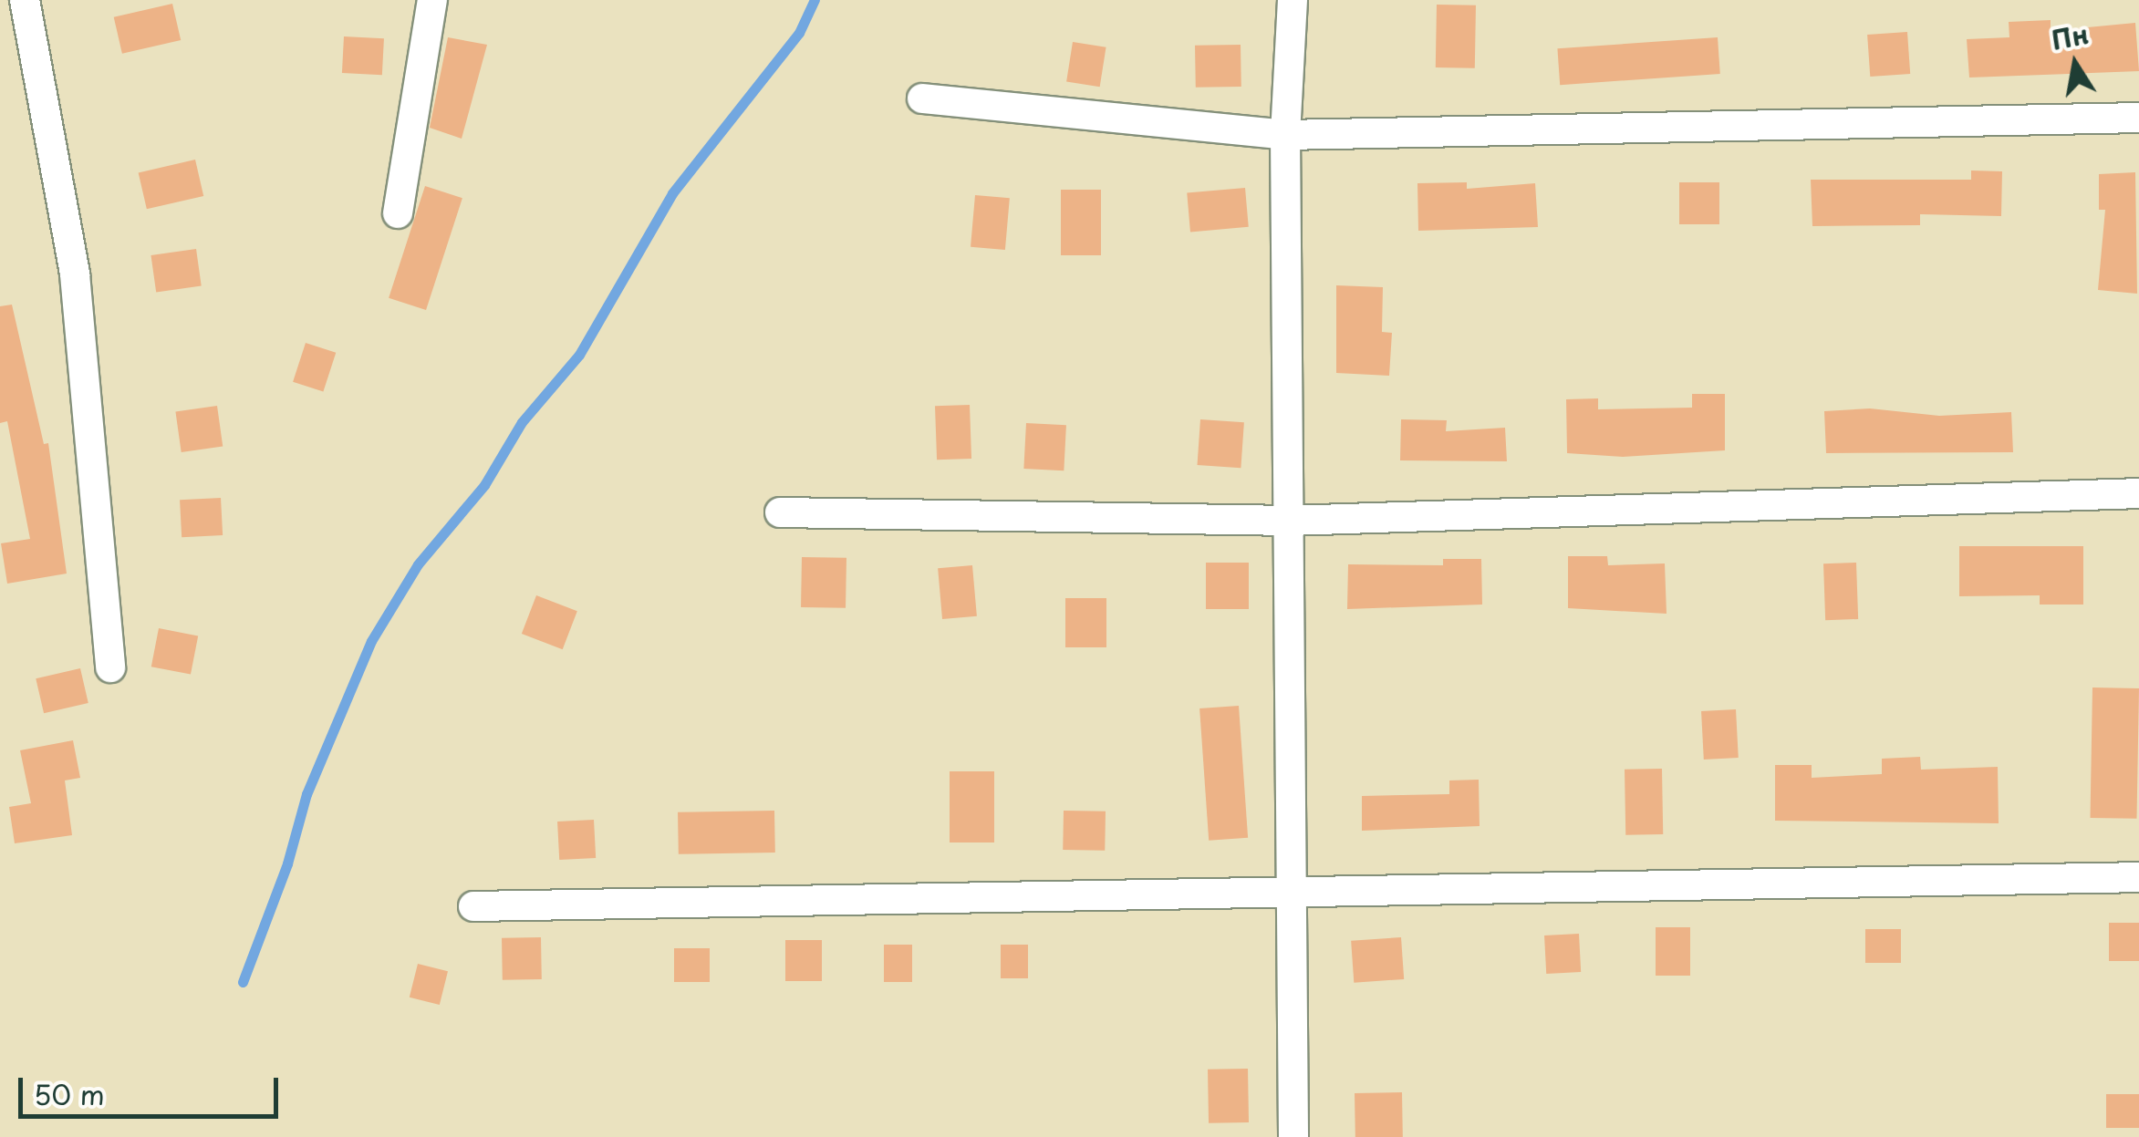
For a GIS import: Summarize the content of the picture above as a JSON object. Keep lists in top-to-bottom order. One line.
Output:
{"scale_bar":"50 m","north":"top"}
